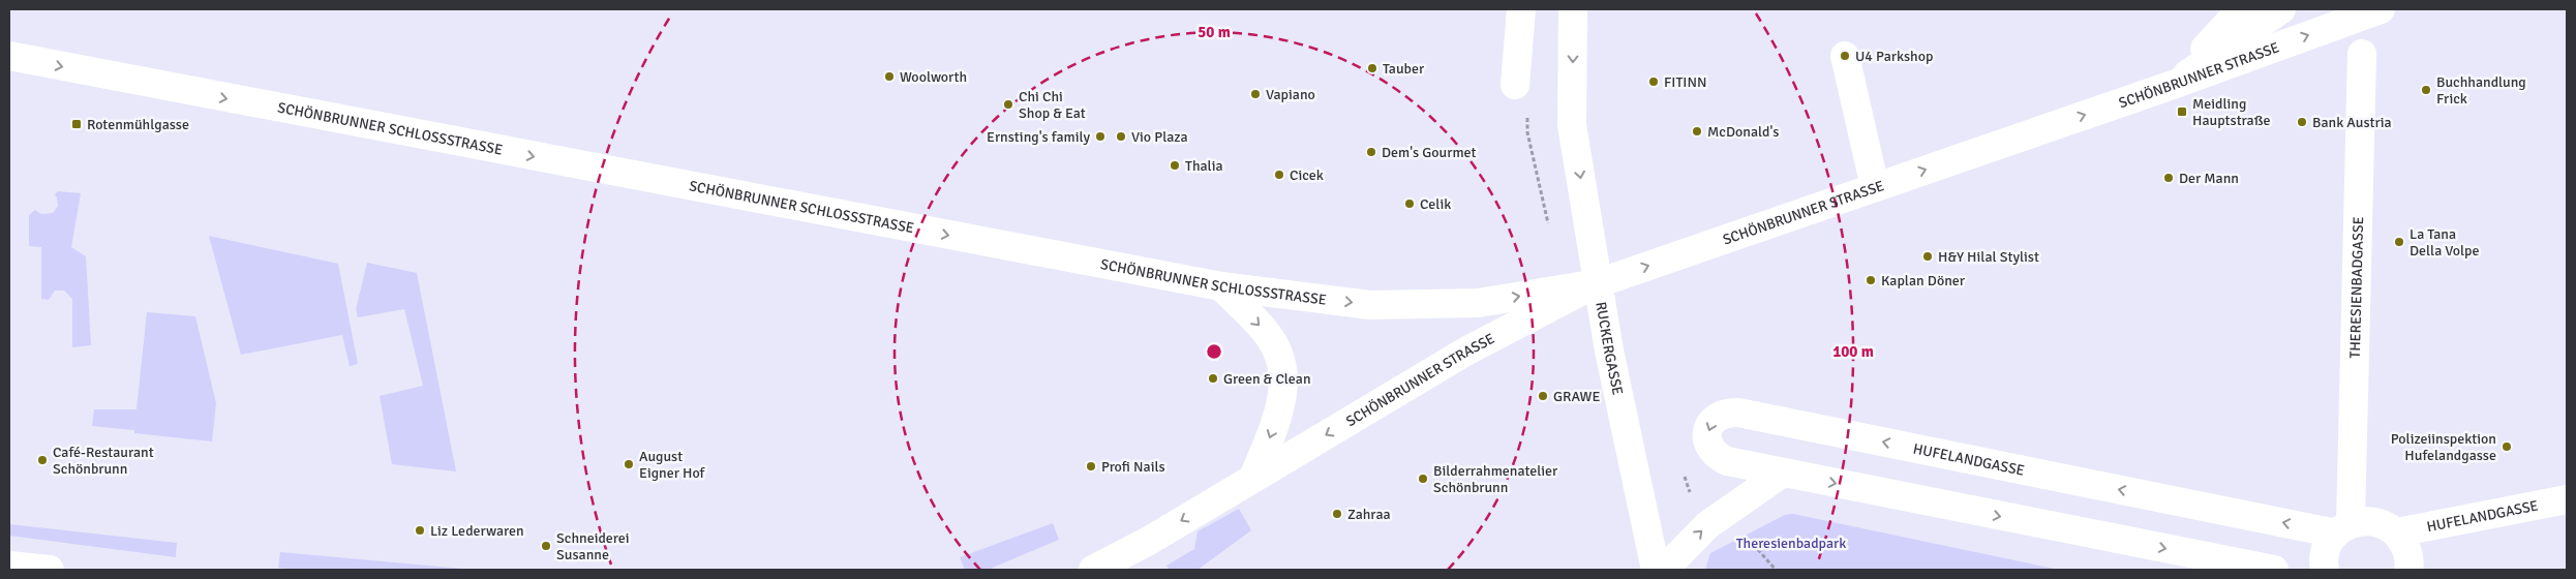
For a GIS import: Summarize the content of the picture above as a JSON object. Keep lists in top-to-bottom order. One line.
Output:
{"streets":{"street":["SCHÖNBRUNNER STRASSE","SCHÖNBRUNNER SCHLOSSSTRASSE","THERESIENBADGASSE","RUCKERGASSE","HUFELANDGASSE"]},"crossings":[["SCHÖNBRUNNER STRASSE","SCHÖNBRUNNER SCHLOSSSTRASSE"],["SCHÖNBRUNNER STRASSE","RUCKERGASSE"],["SCHÖNBRUNNER SCHLOSSSTRASSE","RUCKERGASSE"],["THERESIENBADGASSE","HUFELANDGASSE"]],"one_way":["SCHÖNBRUNNER SCHLOSSSTRASSE","RUCKERGASSE"],"parks":["Theresienbadpark"],"places":{"other":["U4 Parkshop","Tauber","Woolworth","FITINN","Buchhandlung Frick","Vapiano","Chi Chi Shop & Eat","Bank Austria","McDonald's","Ernsting's family","Vio Plaza","Dem's Gourmet","Thalia","Cicek","Der Mann","Celik","La Tana Della Volpe","H&Y Hilal Stylist","Kaplan Döner","Green & Clean","GRAWE","Polizeiinspektion Hufelandgasse","Café-Restaurant Schönbrunn","August Eigner Hof","Profi Nails","Bilderrahmenatelier Schönbrunn","Zahraa","Liz Lederwaren","Schneiderei Susanne"],"transit":["Meidling Hauptstraße","Rotenmühlgasse"]},"rings":["50 m","100 m"]}
